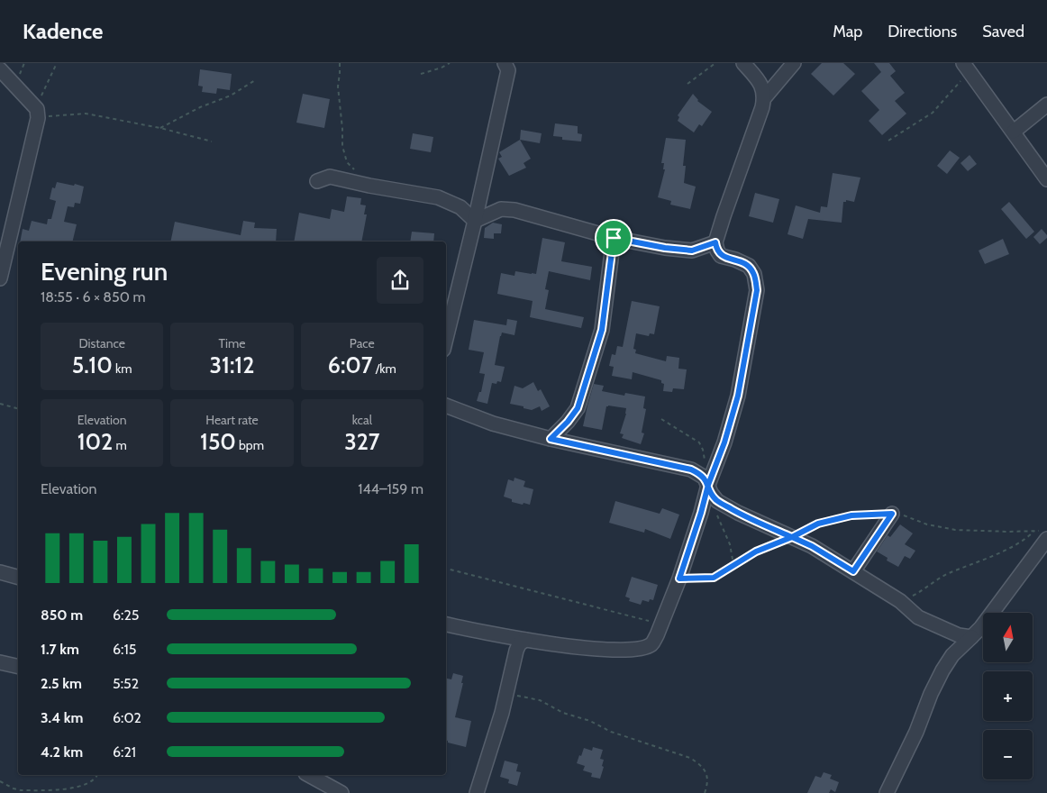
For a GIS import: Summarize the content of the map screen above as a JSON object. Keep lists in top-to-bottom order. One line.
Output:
{"north":"top","page":{"header":"Kadence","nav":["Map","Directions","Saved"],"heading":["Evening run","18:55 · 6 × 850 m"],"stats":[["Distance","5.10 km"],["Time","31:12"],["Pace","6:07 /km"],["Elevation","102 m"],["Heart rate","150 bpm"],["kcal","327"]],"chart":["Elevation","144–159 m"],"list":[{"name":"850 m","note":"6:25"},{"name":"1.7 km","note":"6:15"},{"name":"2.5 km","note":"5:52"},{"name":"3.4 km","note":"6:02"},{"name":"4.2 km","note":"6:21"}],"map_buttons":["+","−"]}}
